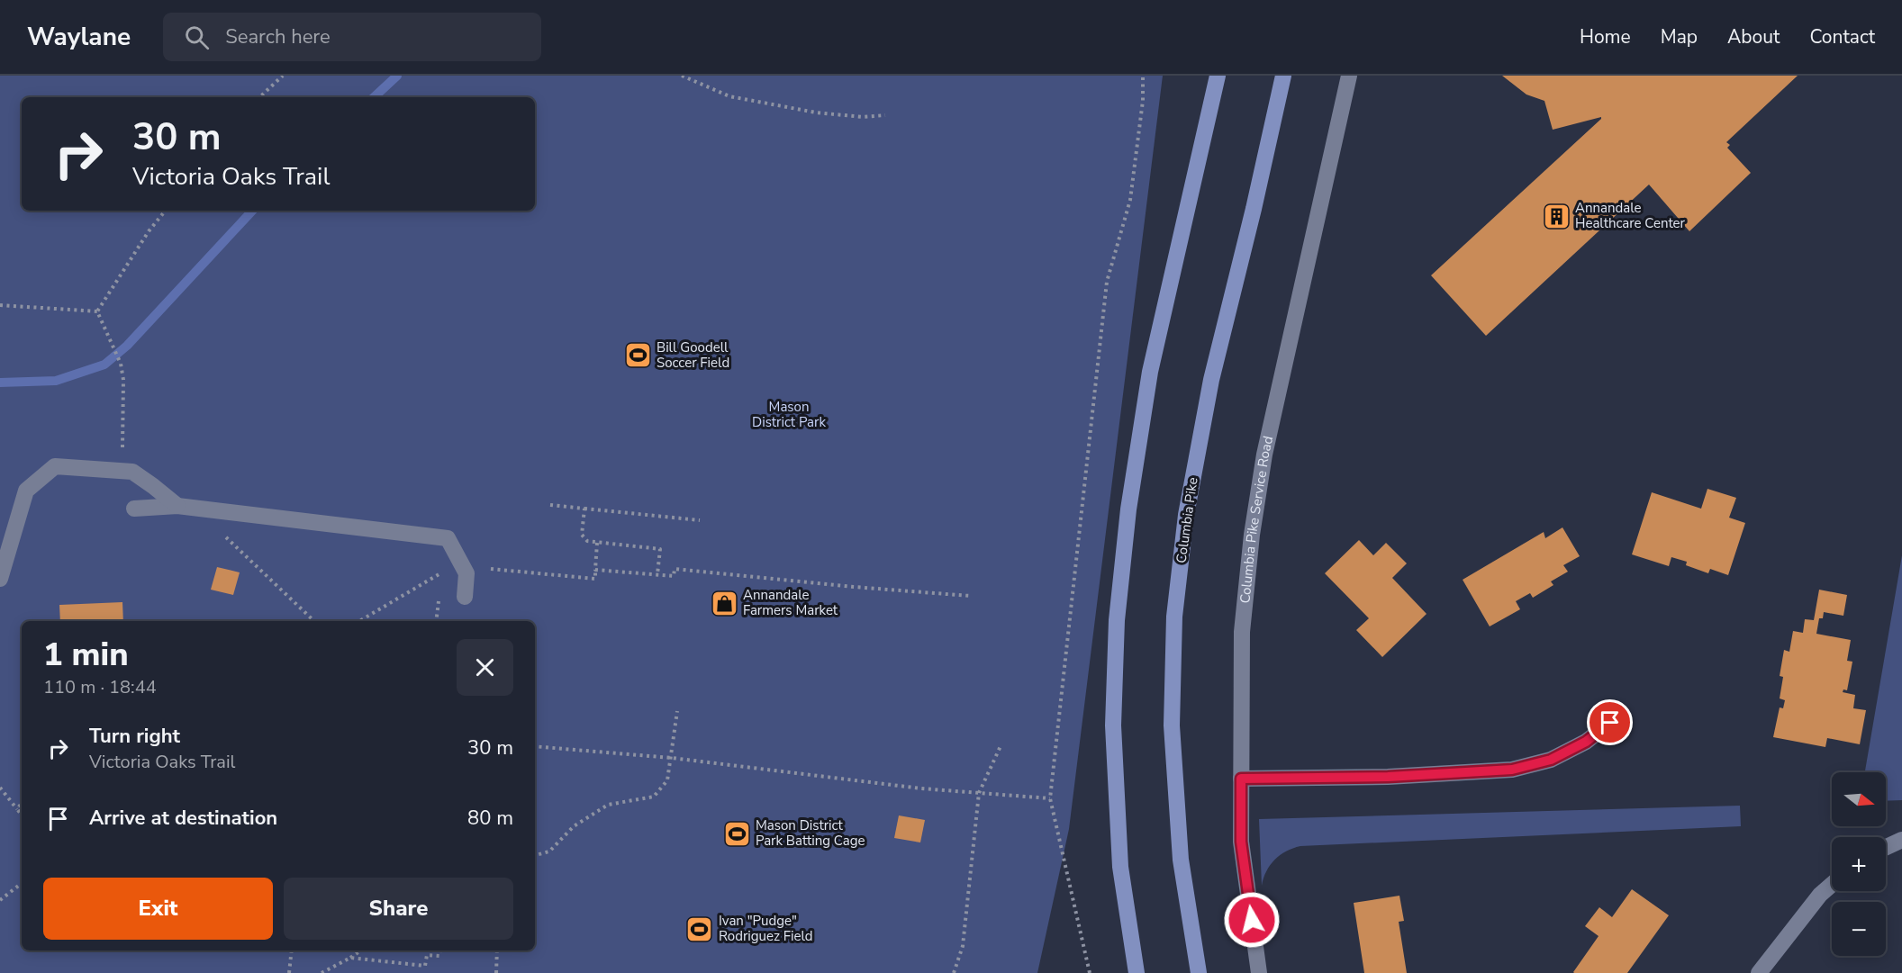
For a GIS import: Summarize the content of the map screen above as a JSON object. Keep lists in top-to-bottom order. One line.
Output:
{"streets":{"main road":["Columbia Pike"],"street":["Columbia Pike Service Road"]},"parks":["Mason District Park"],"places":{"building":["Annandale Healthcare Center"],"sports":["Bill Goodell Soccer Field","Mason District Park Batting Cage","Ivan \"Pudge\" Rodriguez Field"],"shop":["Annandale Farmers Market"]},"north":"right","page":{"header":"Waylane","search":"Search here","nav":["Home","Map","About","Contact"],"turn":["30 m","Victoria Oaks Trail"],"heading":["1 min","110 m · 18:44"],"list":[{"name":"Turn right","note":"Victoria Oaks Trail","value":"30 m"},{"name":"Arrive at destination","value":"80 m"}],"map_buttons":["+","−"],"buttons":["Exit","Share"]}}
